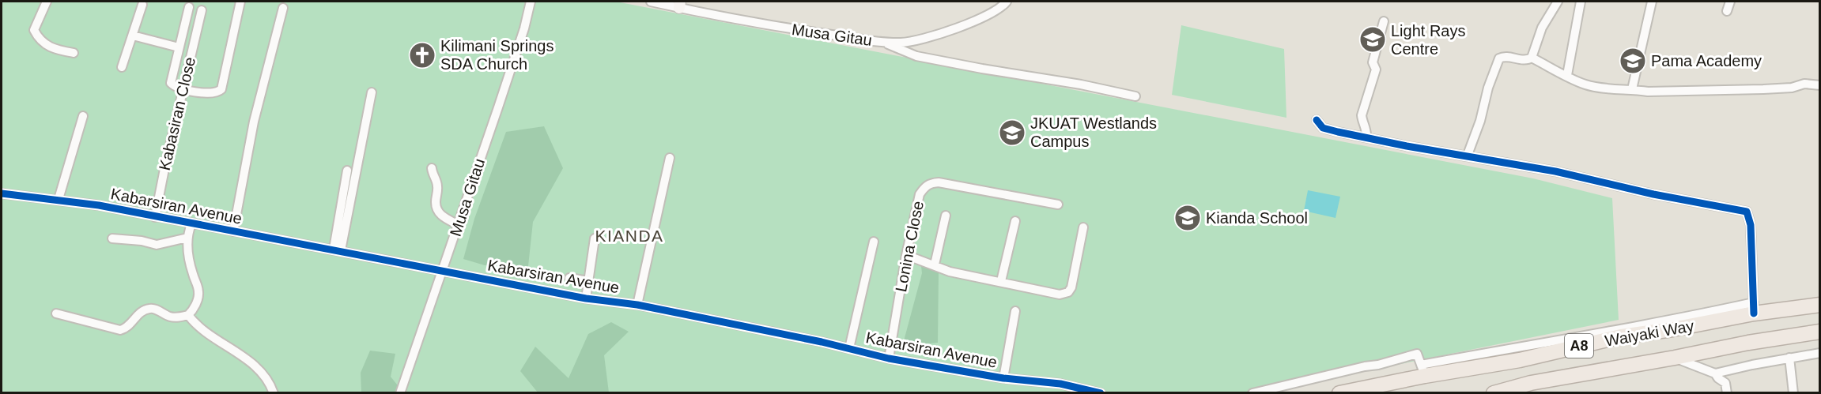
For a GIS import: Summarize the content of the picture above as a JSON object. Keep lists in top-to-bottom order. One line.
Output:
{"streets":{"highway":["Waiyaki Way","A8"],"street":["Musa Gitau","Kabasiran Close","Kabarsiran Avenue","Lonina Close"]},"crossings":[["Musa Gitau","Kabarsiran Avenue"],["Kabasiran Close","Kabarsiran Avenue"],["Kabarsiran Avenue","Lonina Close"]],"districts":["KIANDA"],"places":{"school or university":["Light Rays Centre","Pama Academy","JKUAT Westlands Campus","Kianda School"],"church":["Kilimani Springs SDA Church"]}}
